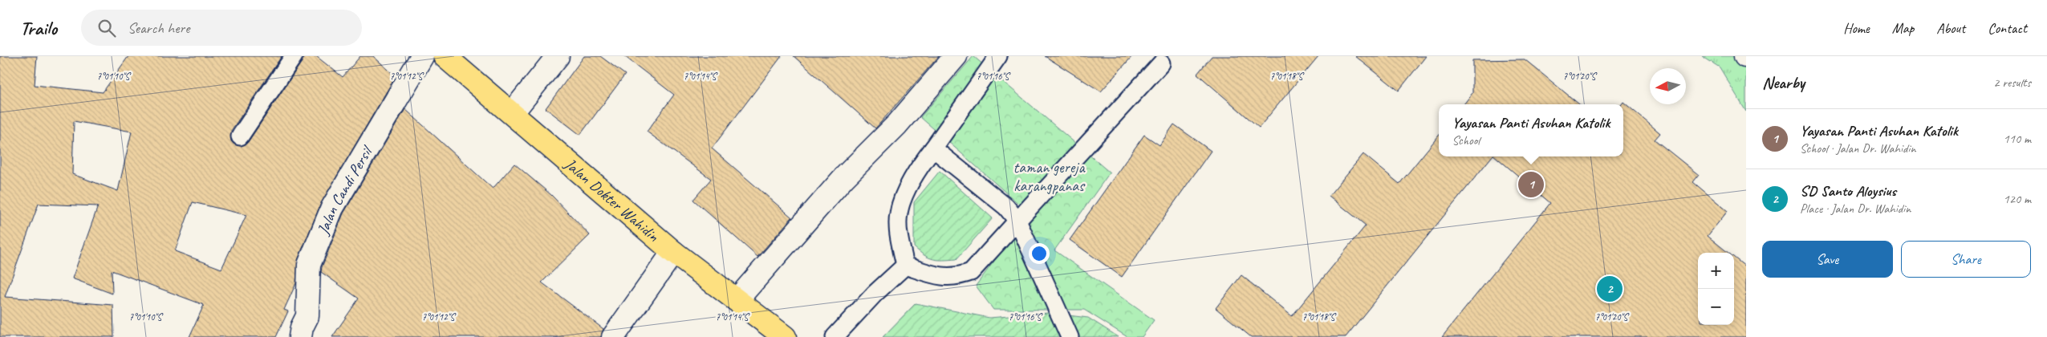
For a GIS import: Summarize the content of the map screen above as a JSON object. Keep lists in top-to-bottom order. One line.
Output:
{"streets":{"highway":["Jalan Dokter Wahidin"],"street":["Jalan Candi Persil"]},"parks":["taman gereja karangpanas"],"north":"left","page":{"header":"Trailo","search":"Search here","nav":["Home","Map","About","Contact"],"heading":["Nearby","2 results"],"popup":["Yayasan Panti Asuhan Katolik","School"],"list":[{"mark":"1","name":"Yayasan Panti Asuhan Katolik","note":"School · Jalan Dr. Wahidin","value":"110 m"},{"mark":"2","name":"SD Santo Aloysius","note":"Place · Jalan Dr. Wahidin","value":"120 m"}],"pins":["1","2"],"buttons":["Save","Share"],"map_buttons":["+","−"]},"coordinates":["7°01'10\"S","7°01'12\"S","7°01'14\"S","7°01'16\"S","7°01'18\"S","7°01'20\"S"]}
